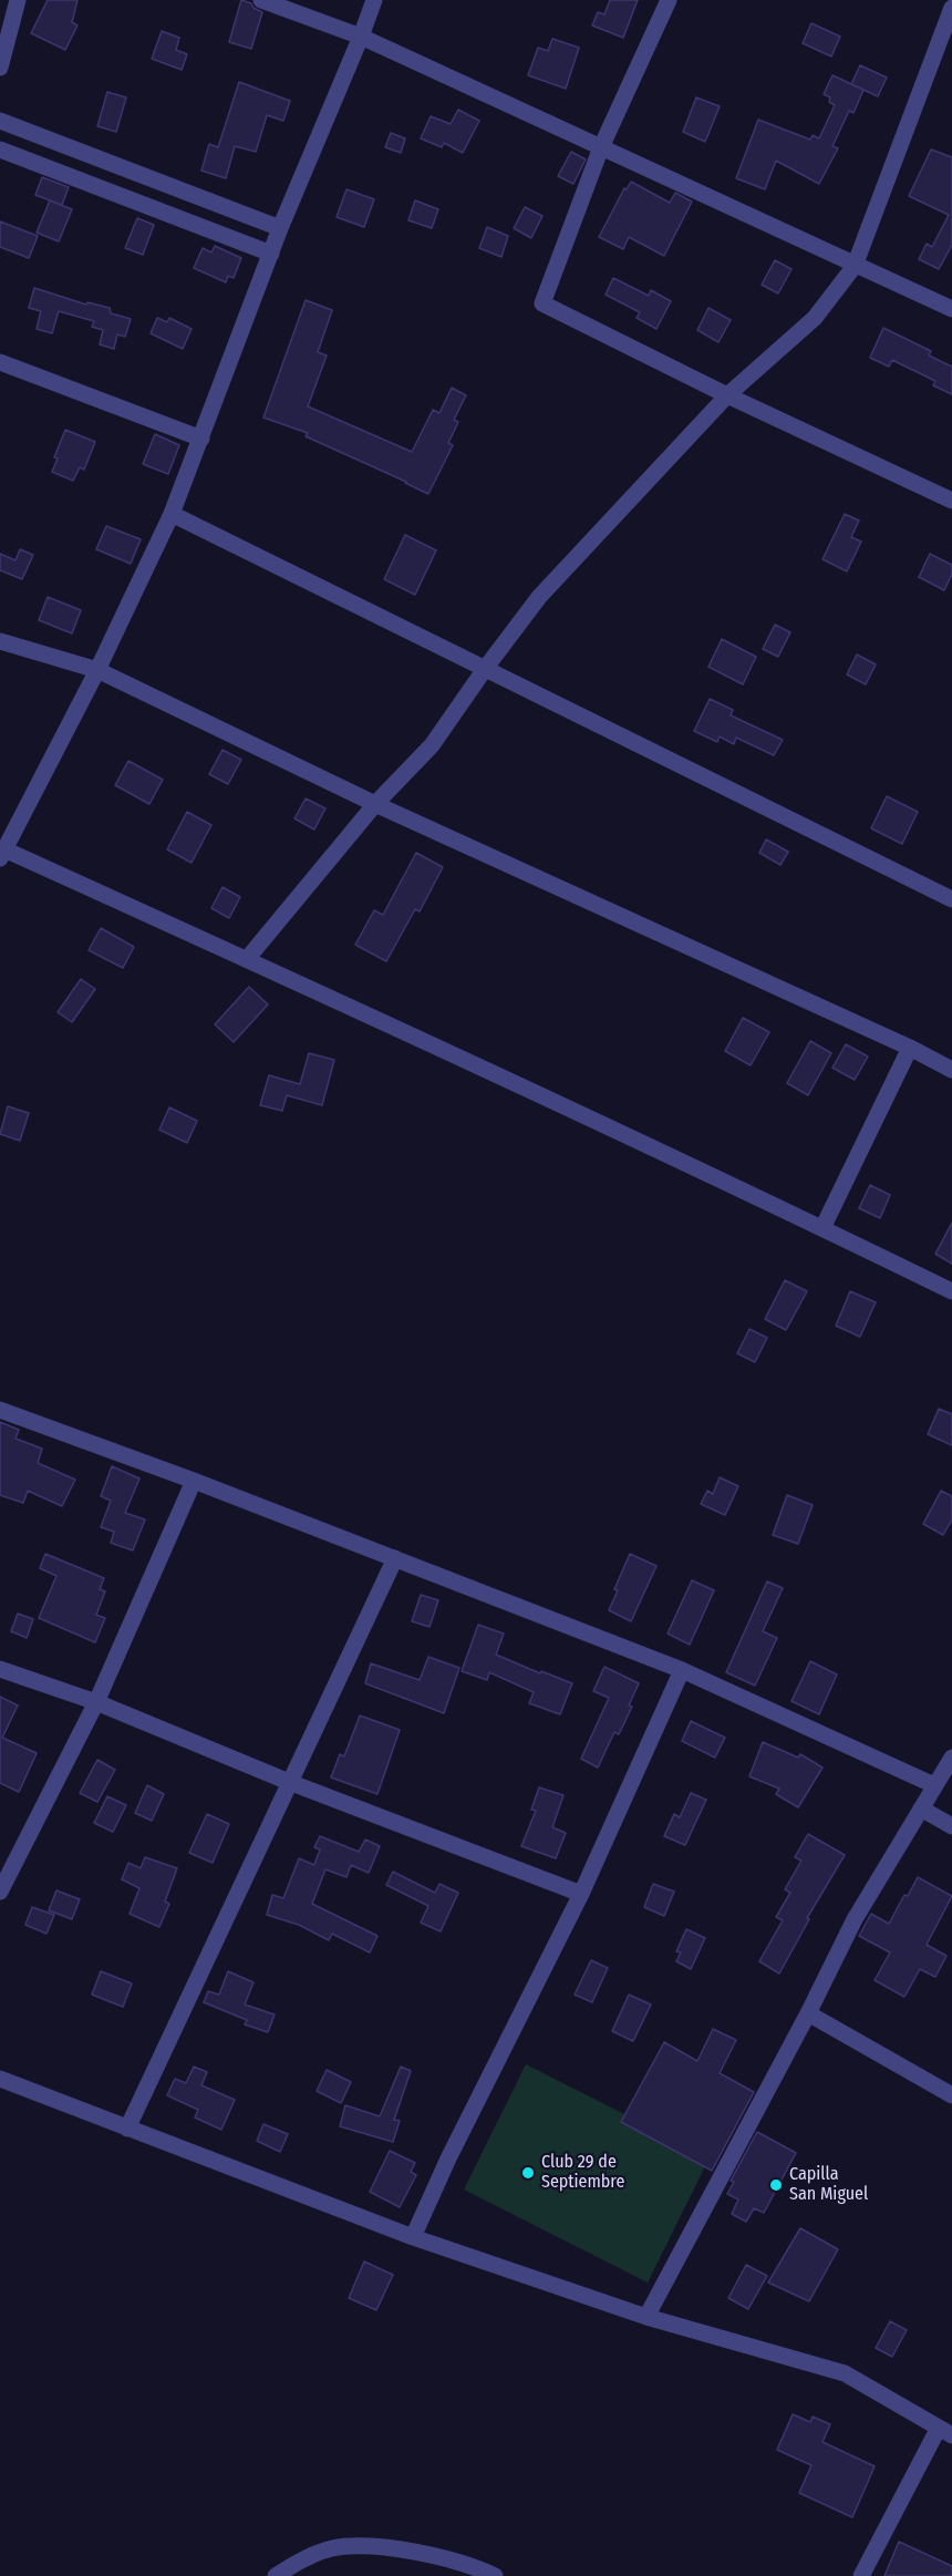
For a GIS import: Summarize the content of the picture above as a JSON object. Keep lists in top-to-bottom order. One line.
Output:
{"places":["Club 29 de Septiembre","Capilla San Miguel"]}
